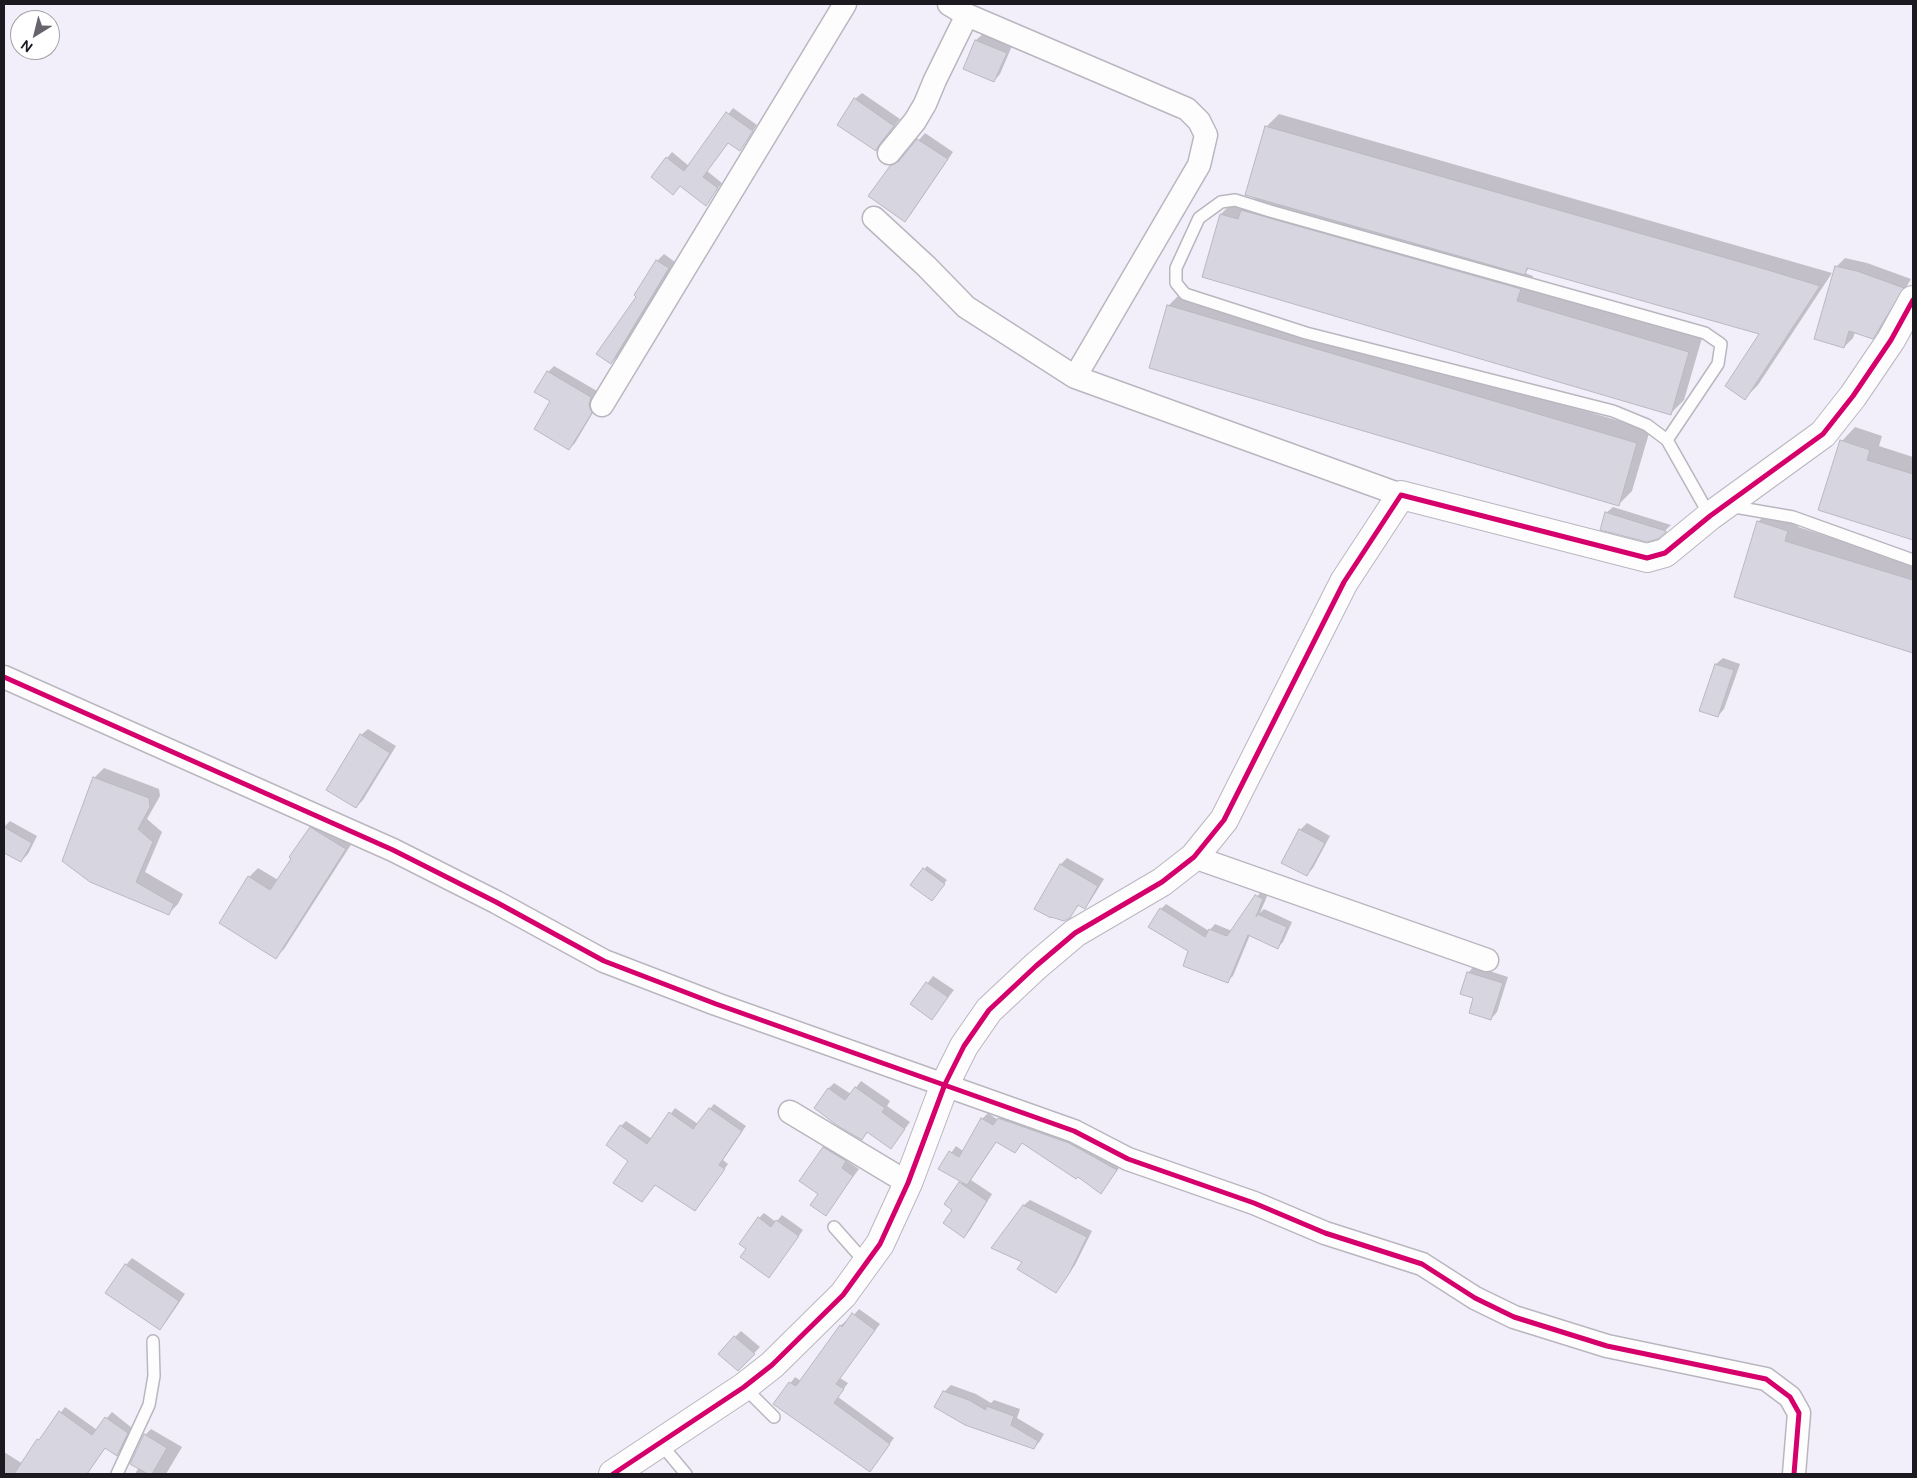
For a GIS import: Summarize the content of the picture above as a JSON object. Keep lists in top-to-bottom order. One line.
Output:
{"north":"bottom left"}
